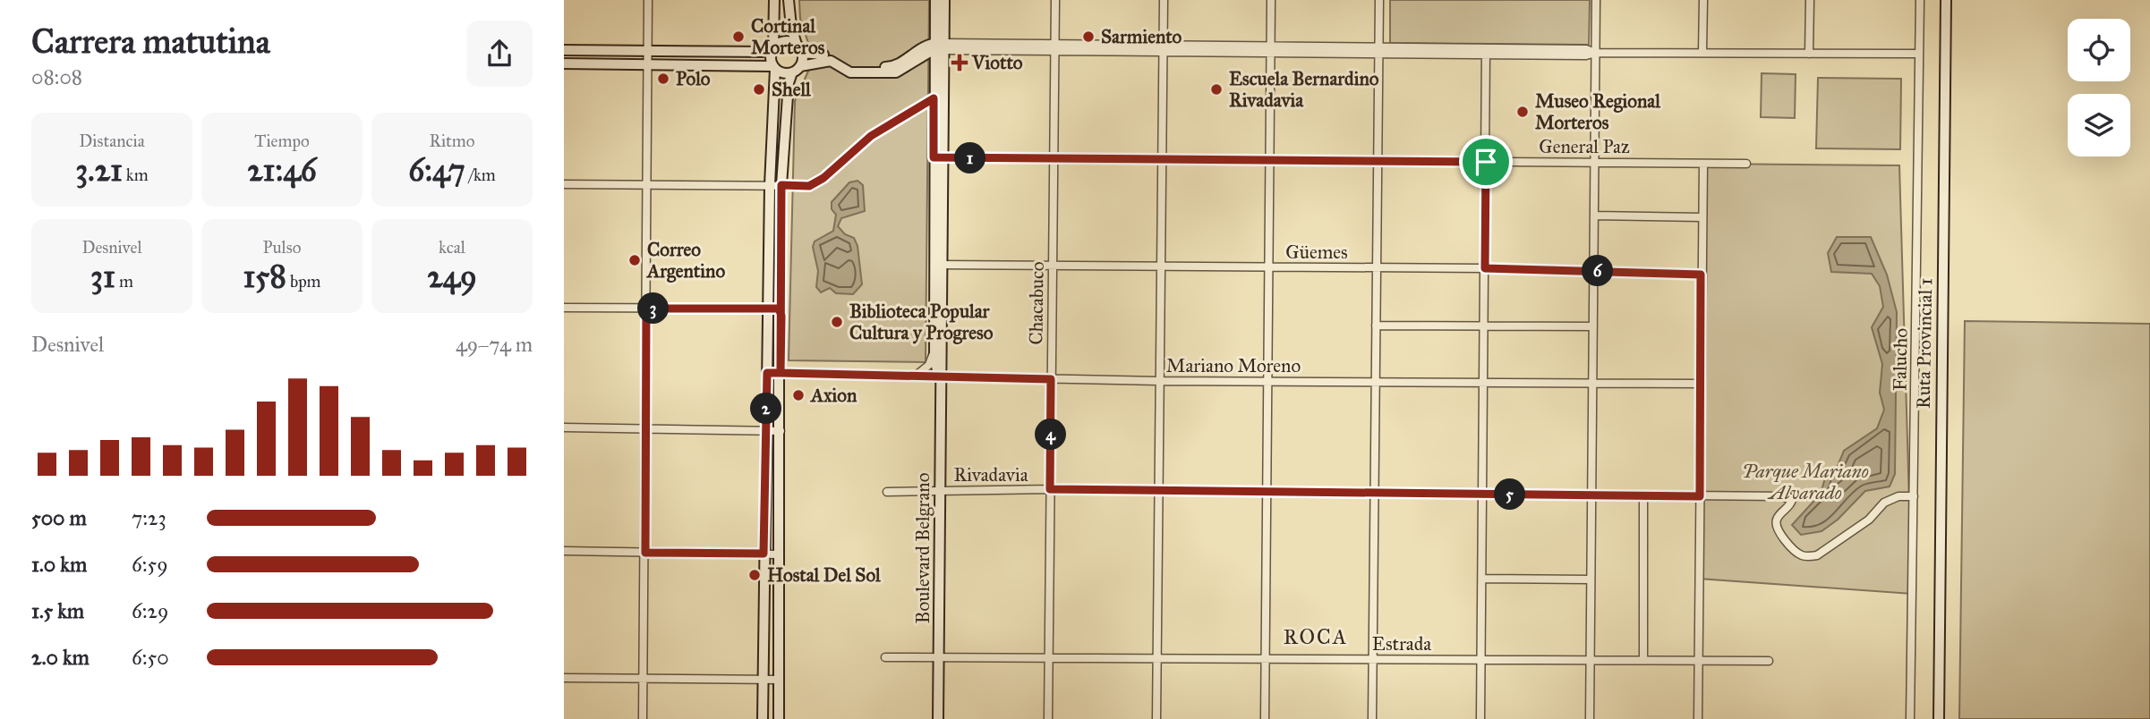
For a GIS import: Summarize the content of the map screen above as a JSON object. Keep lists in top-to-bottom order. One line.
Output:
{"streets":{"street":["General Paz","Güemes","Chacabuco","Ruta Provincial 1","Falucho","Mariano Moreno","Rivadavia","Boulevard Belgrano","Estrada"]},"crossings":[["General Paz","Chacabuco"],["General Paz","Boulevard Belgrano"],["Güemes","Chacabuco"],["Güemes","Boulevard Belgrano"],["Chacabuco","Mariano Moreno"],["Chacabuco","Rivadavia"],["Chacabuco","Estrada"],["Falucho","Rivadavia"],["Mariano Moreno","Boulevard Belgrano"],["Rivadavia","Boulevard Belgrano"],["Boulevard Belgrano","Estrada"]],"districts":["ROCA"],"parks":["Parque Mariano Alvarado"],"places":{"other":["Cortinal Morteros","Sarmiento","Polo","Shell","Escuela Bernardino Rivadavia","Museo Regional Morteros","Correo Argentino","Biblioteca Popular Cultura y Progreso","Axion","Hostal Del Sol"],"health":["Viotto"]},"page":{"heading":["Carrera matutina","08:08"],"stats":[["Distancia","3.21 km"],["Tiempo","21:46"],["Ritmo","6:47 /km"],["Desnivel","31 m"],["Pulso","158 bpm"],["kcal","249"]],"pins":["1","6","3","2","4","5"],"chart":["Desnivel","49–74 m"],"list":[{"name":"500 m","note":"7:23"},{"name":"1.0 km","note":"6:59"},{"name":"1.5 km","note":"6:29"},{"name":"2.0 km","note":"6:50"}]}}
